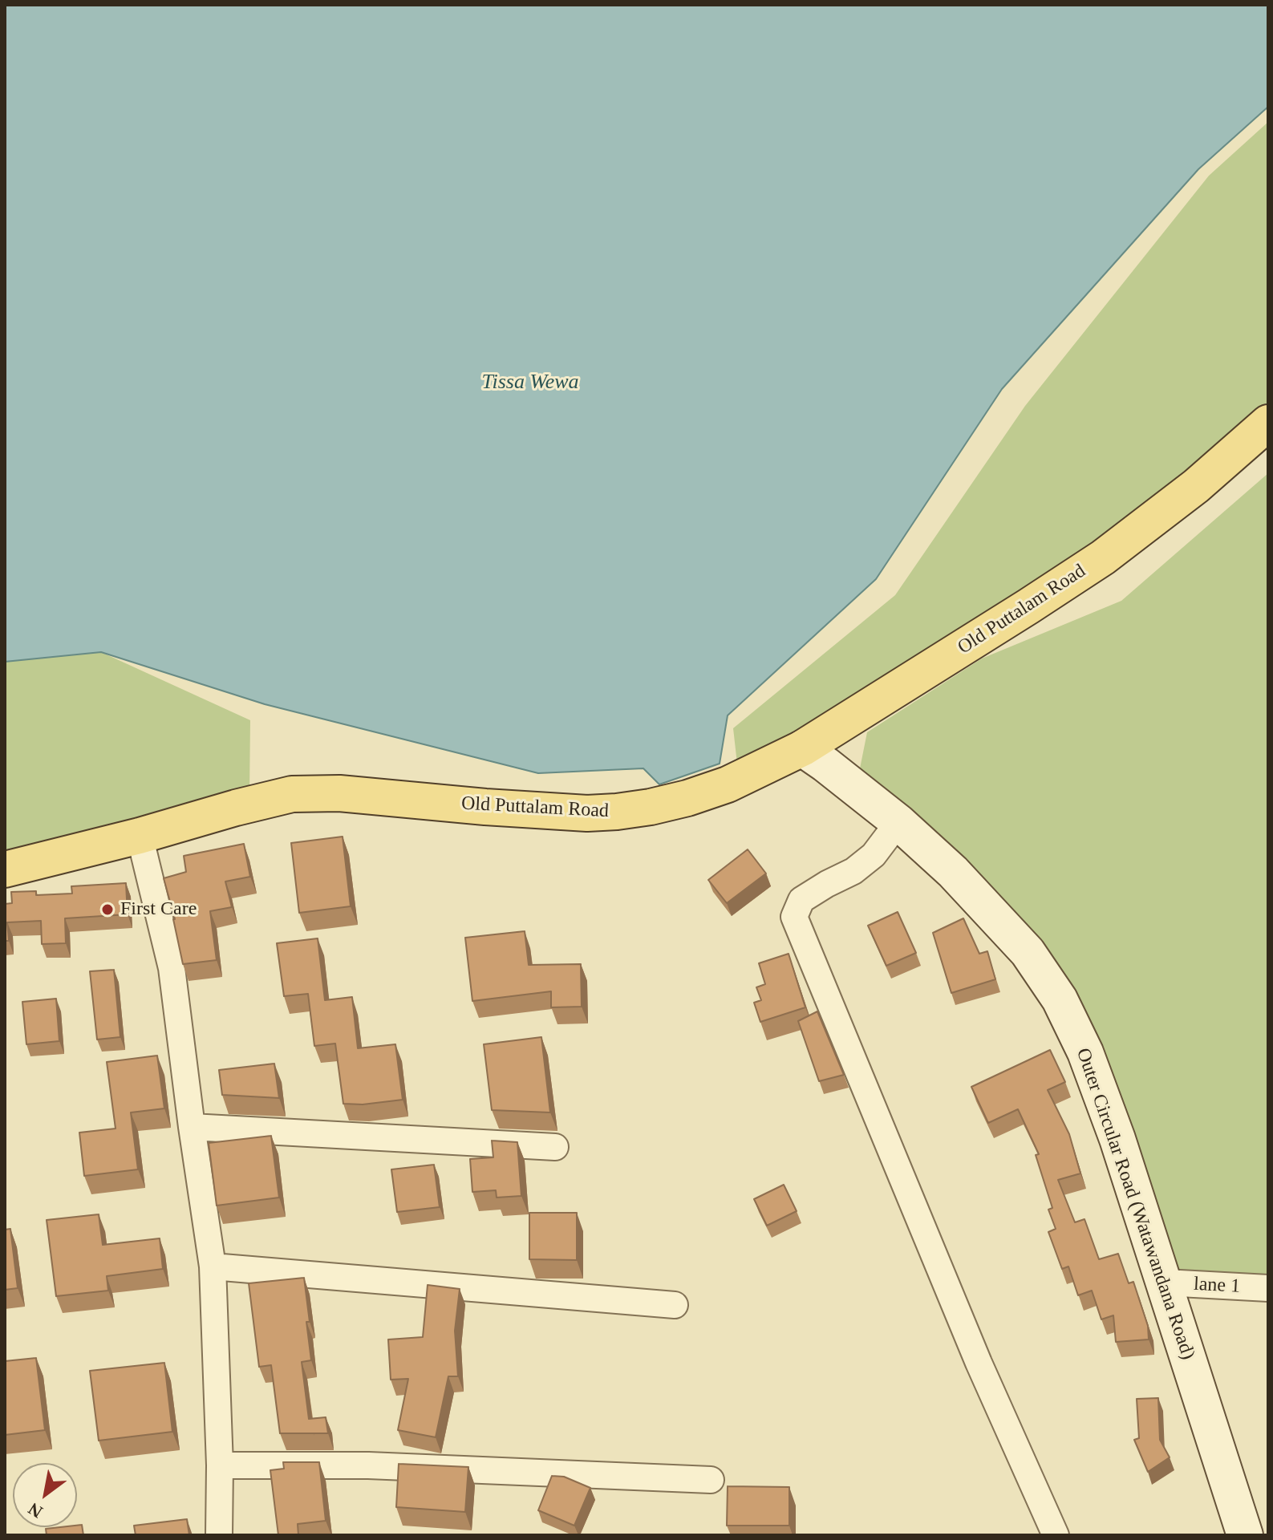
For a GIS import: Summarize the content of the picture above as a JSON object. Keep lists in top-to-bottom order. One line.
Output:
{"streets":{"main road":["Old Puttalam Road","Outer Circular Road (Watawandana Road)"],"street":["lane 1"]},"crossings":[["Old Puttalam Road","Outer Circular Road (Watawandana Road)"],["Outer Circular Road (Watawandana Road)","lane 1"]],"water":["Tissa Wewa"],"places":["First Care"],"north":"bottom left"}
